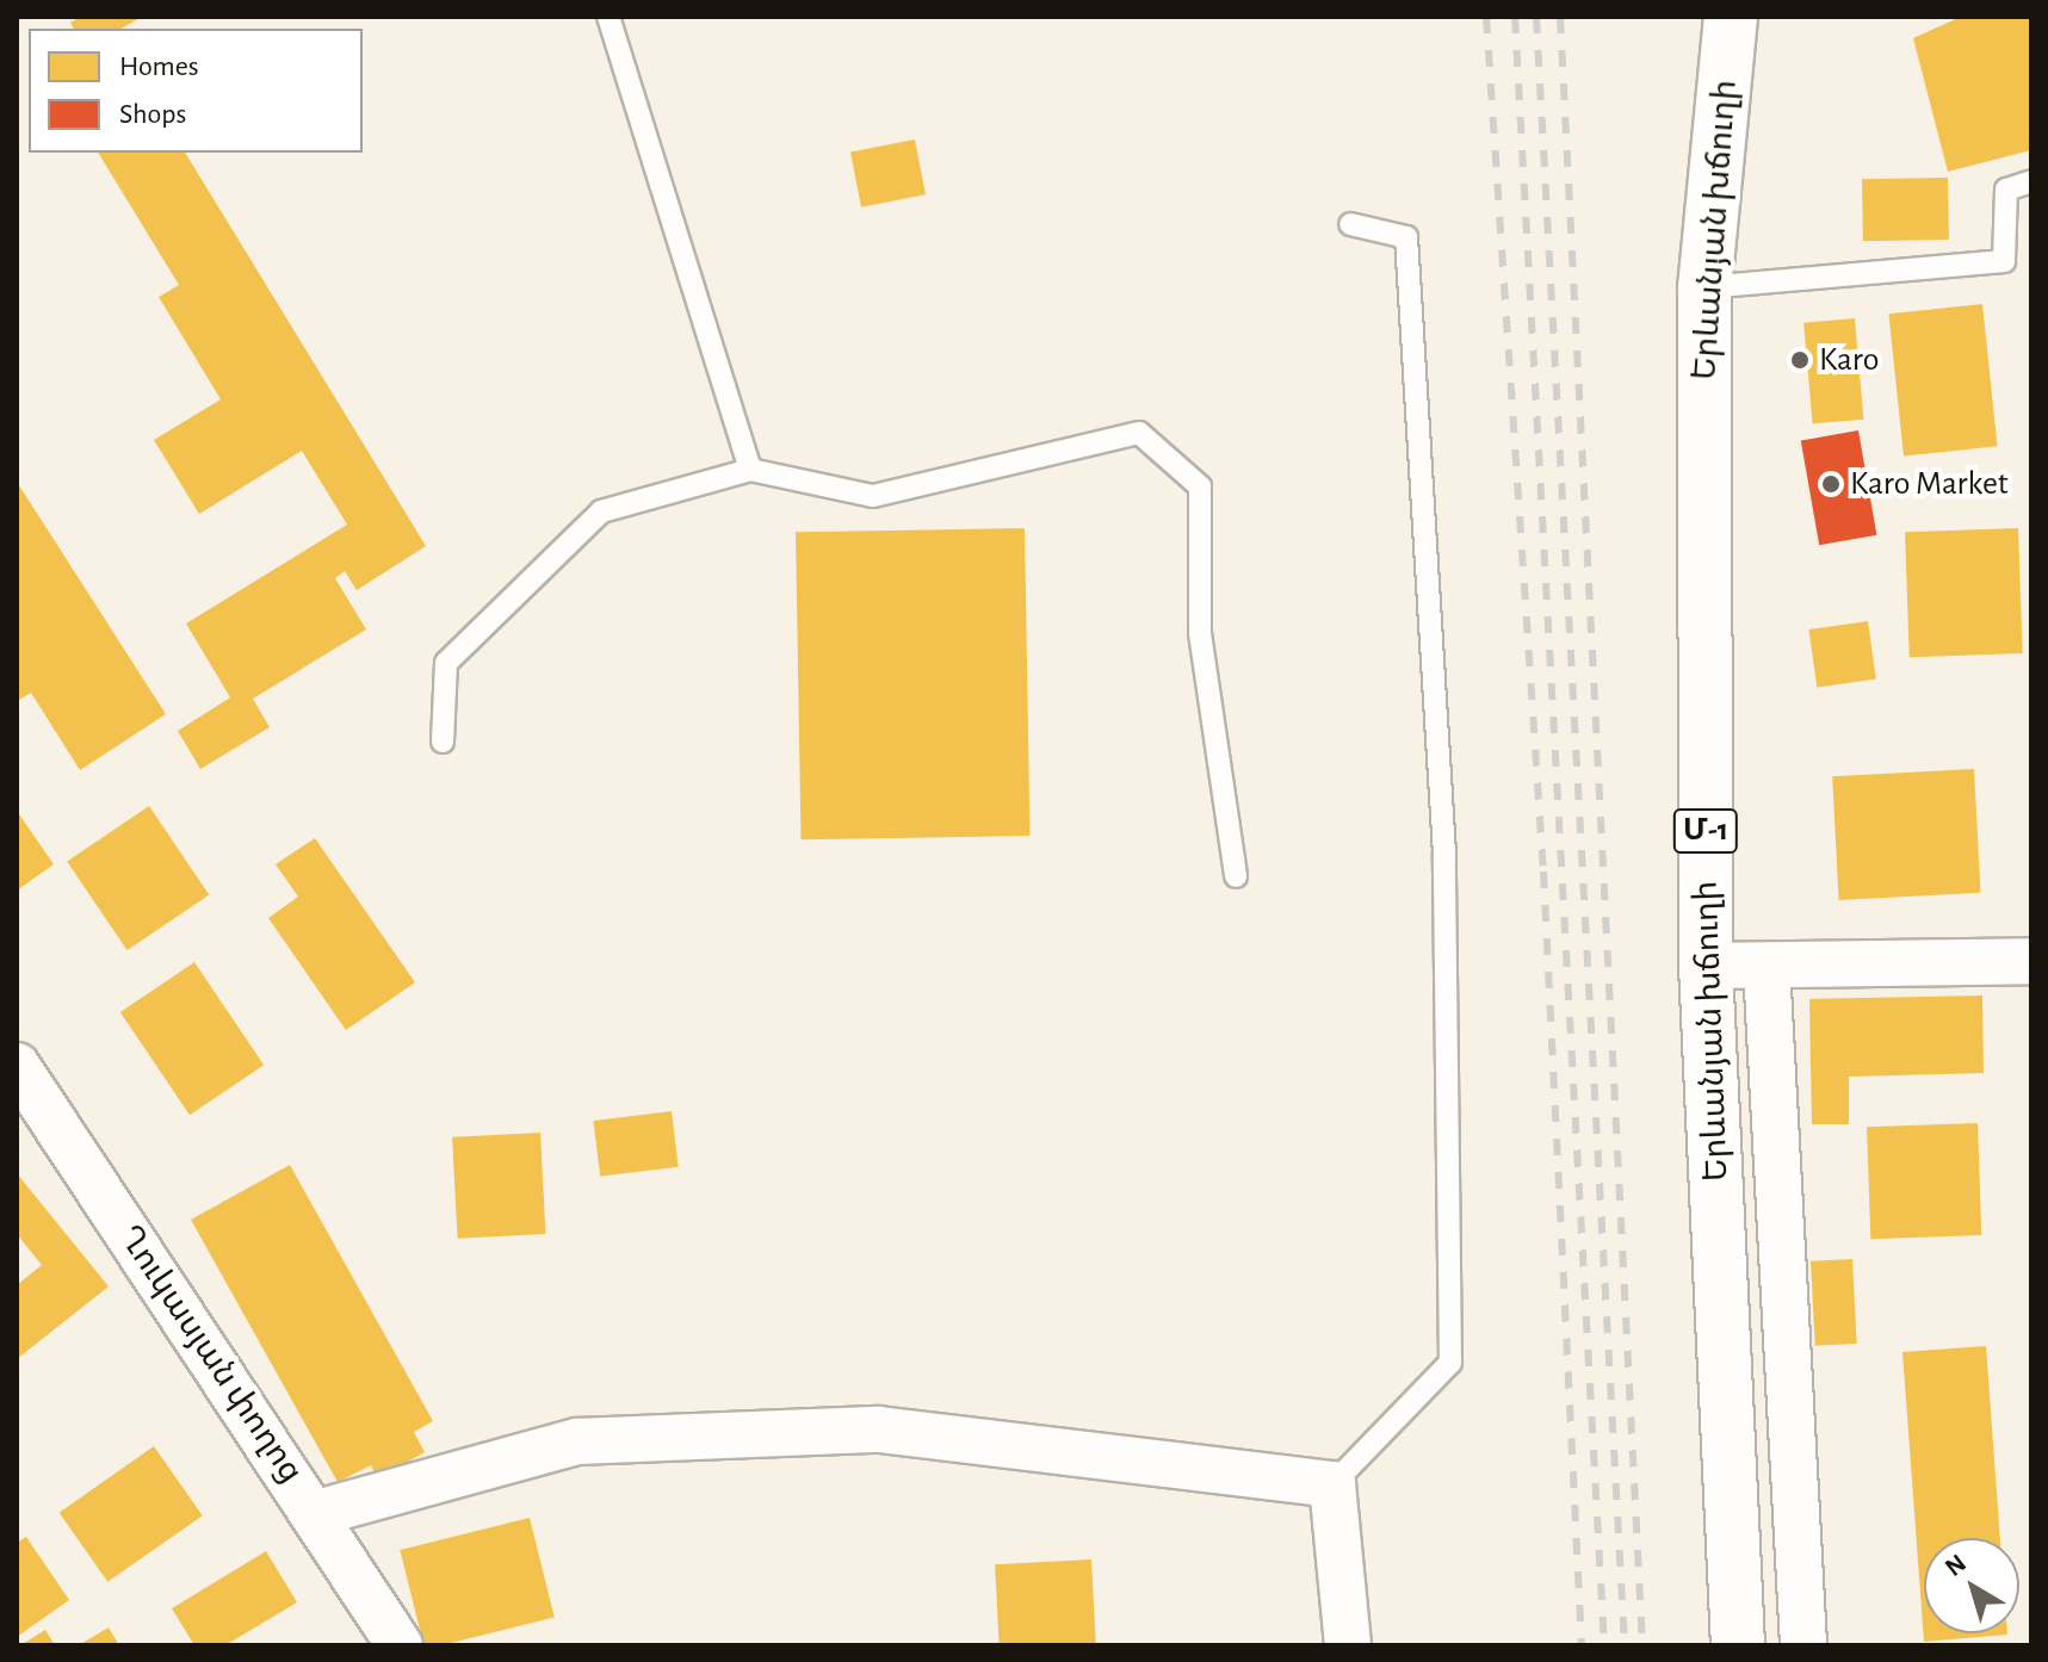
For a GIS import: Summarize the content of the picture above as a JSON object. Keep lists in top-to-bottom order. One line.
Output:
{"streets":{"highway":["Երևանյան խճուղի","Մ-1"],"street":["Ղուկասյան փողոց"]},"places":["Karo","Karo Market"],"legend":["Homes","Shops"],"north":"top left"}
